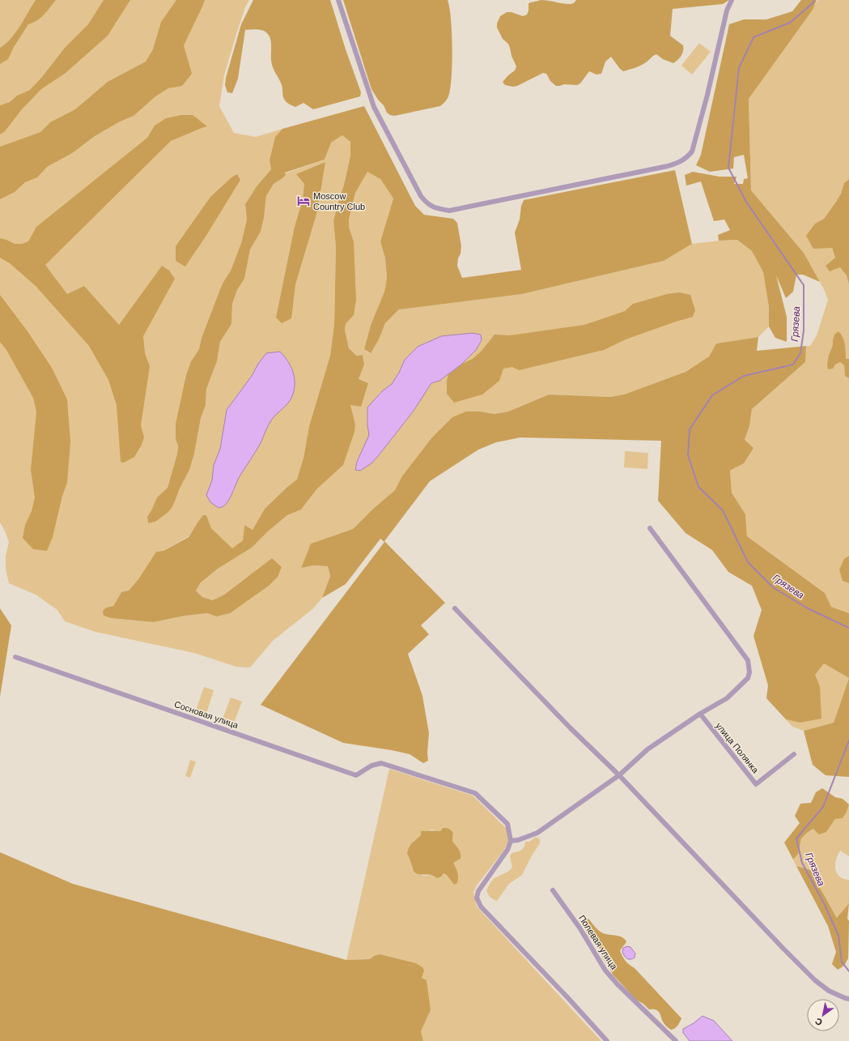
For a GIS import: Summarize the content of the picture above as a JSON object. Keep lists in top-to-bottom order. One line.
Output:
{"streets":{"street":["Сосновая улица","улица Полянка","Полевая улица"]},"water":["Грязева"],"places":{"hotel":["Moscow Country Club"]},"north":"bottom left"}
